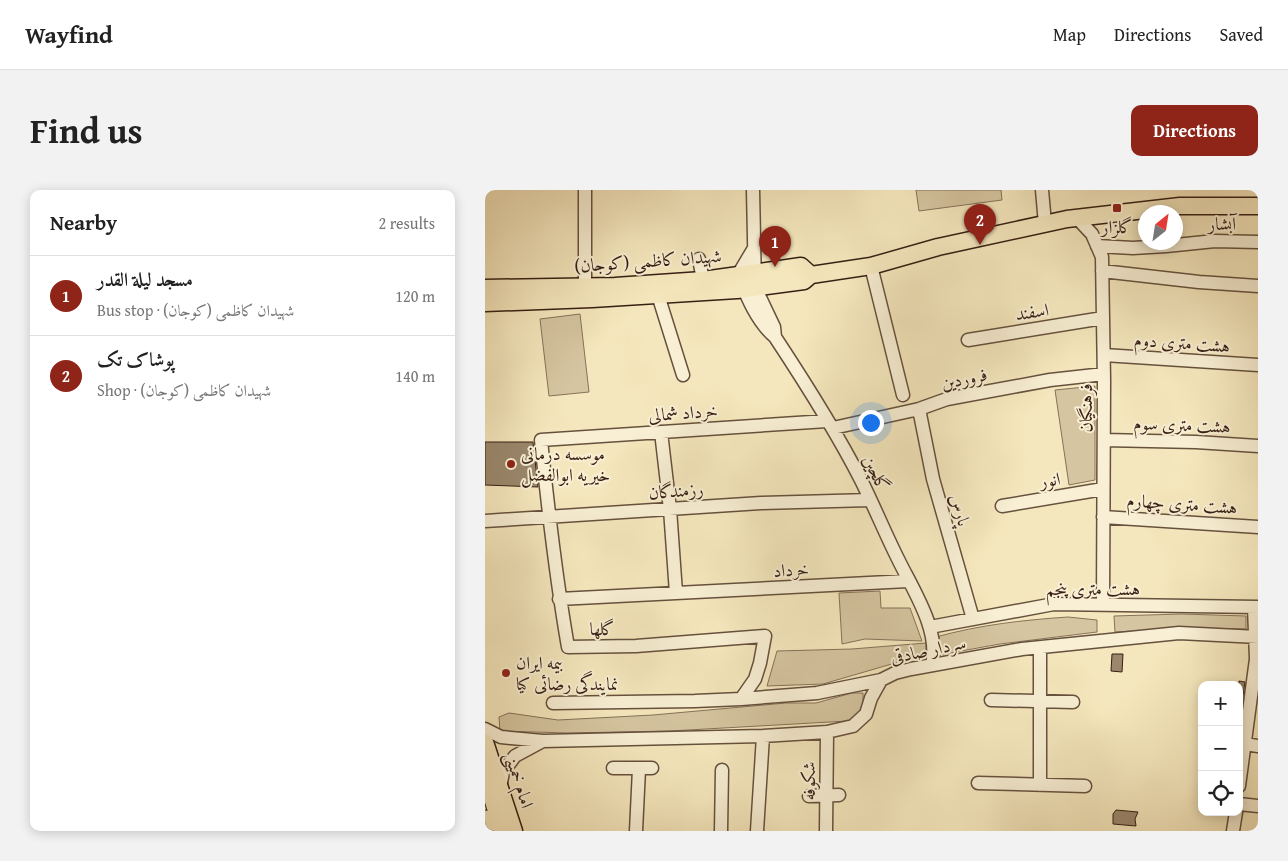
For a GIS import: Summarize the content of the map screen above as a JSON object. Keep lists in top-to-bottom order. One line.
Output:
{"streets":{"main road":["شهیدان کاظمی (کوجان)","امام خمینی"],"street":["آبشار","اسفند","هشت متری دوم","فروردین","فرهنگیان","خرداد شمالی","هشت متری سوم","گلچین","انور","رزمندگان","هشت متری چهارم","پارس","خرداد","هشت متری پنجم","گلها","سردار صادقی","شکوفه"]},"crossings":[["آبشار","فرهنگیان"],["شهیدان کاظمی (کوجان)","فرهنگیان"],["شهیدان کاظمی (کوجان)","گلچین"],["اسفند","فرهنگیان"],["هشت متری دوم","فرهنگیان"],["فروردین","فرهنگیان"],["فروردین","خرداد شمالی"],["فروردین","گلچین"],["فروردین","پارس"],["فرهنگیان","هشت متری سوم"],["فرهنگیان","انور"],["فرهنگیان","هشت متری چهارم"],["فرهنگیان","هشت متری پنجم"],["خرداد شمالی","گلچین"],["خرداد شمالی","گلها"],["گلچین","رزمندگان"],["گلچین","خرداد"],["گلچین","هشت متری پنجم"],["گلچین","سردار صادقی"],["رزمندگان","گلها"],["پارس","هشت متری پنجم"],["خرداد","گلها"],["سردار صادقی","شکوفه"]],"places":{"transit":["گلزار"],"other":["موسسه درمانی خیریه ابوالفضل","بیمه ایران نمایندگی رضائی کيا"]},"north":"top right","page":{"header":"Wayfind","nav":["Map","Directions","Saved"],"title":"Find us","buttons":"Directions","heading":["Nearby","2 results"],"pins":["2","1"],"list":[{"mark":"1","name":"مسجد لیلة القدر","note":"Bus stop · شهیدان کاظمی (کوجان)","value":"120 m"},{"mark":"2","name":"پوشاک تک","note":"Shop · شهیدان کاظمی (کوجان)","value":"140 m"}],"map_buttons":["+","−"]}}
